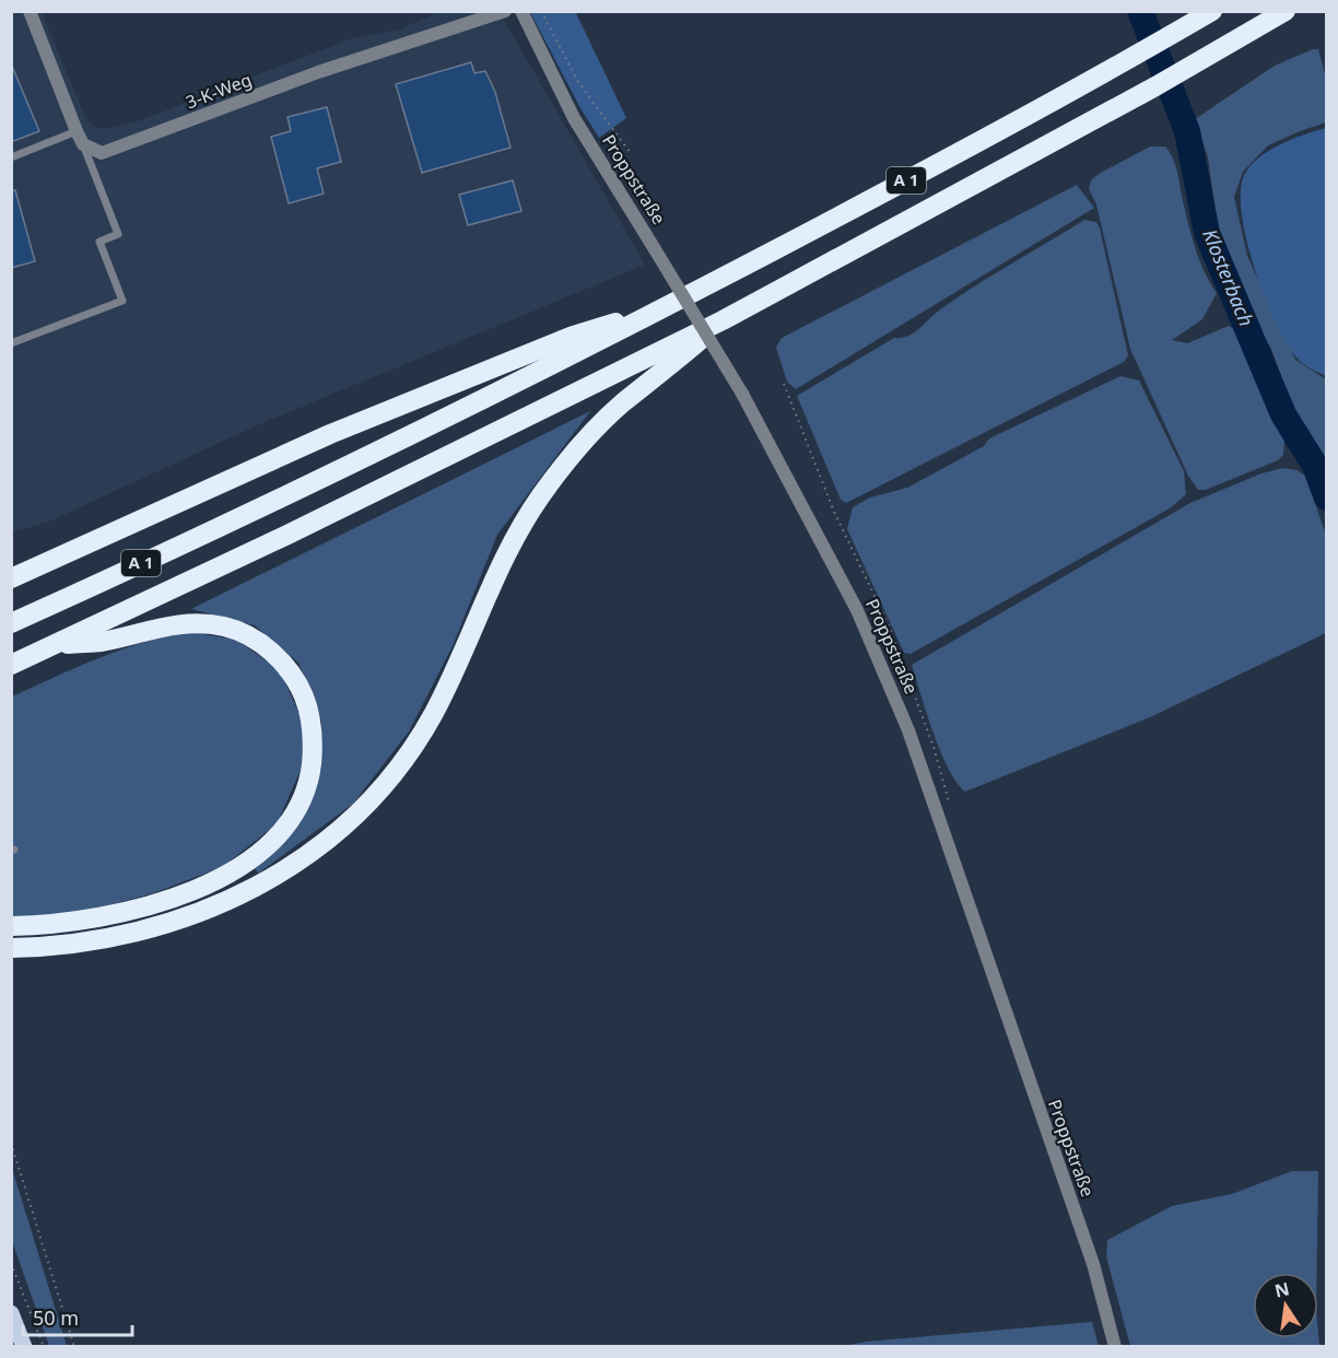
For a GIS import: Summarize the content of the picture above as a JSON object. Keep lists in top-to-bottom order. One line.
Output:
{"streets":{"highway":["A 1"],"street":["3-K-Weg","Proppstraße"]},"water":["Klosterbach"],"scale_bar":"50 m","north":"top"}
